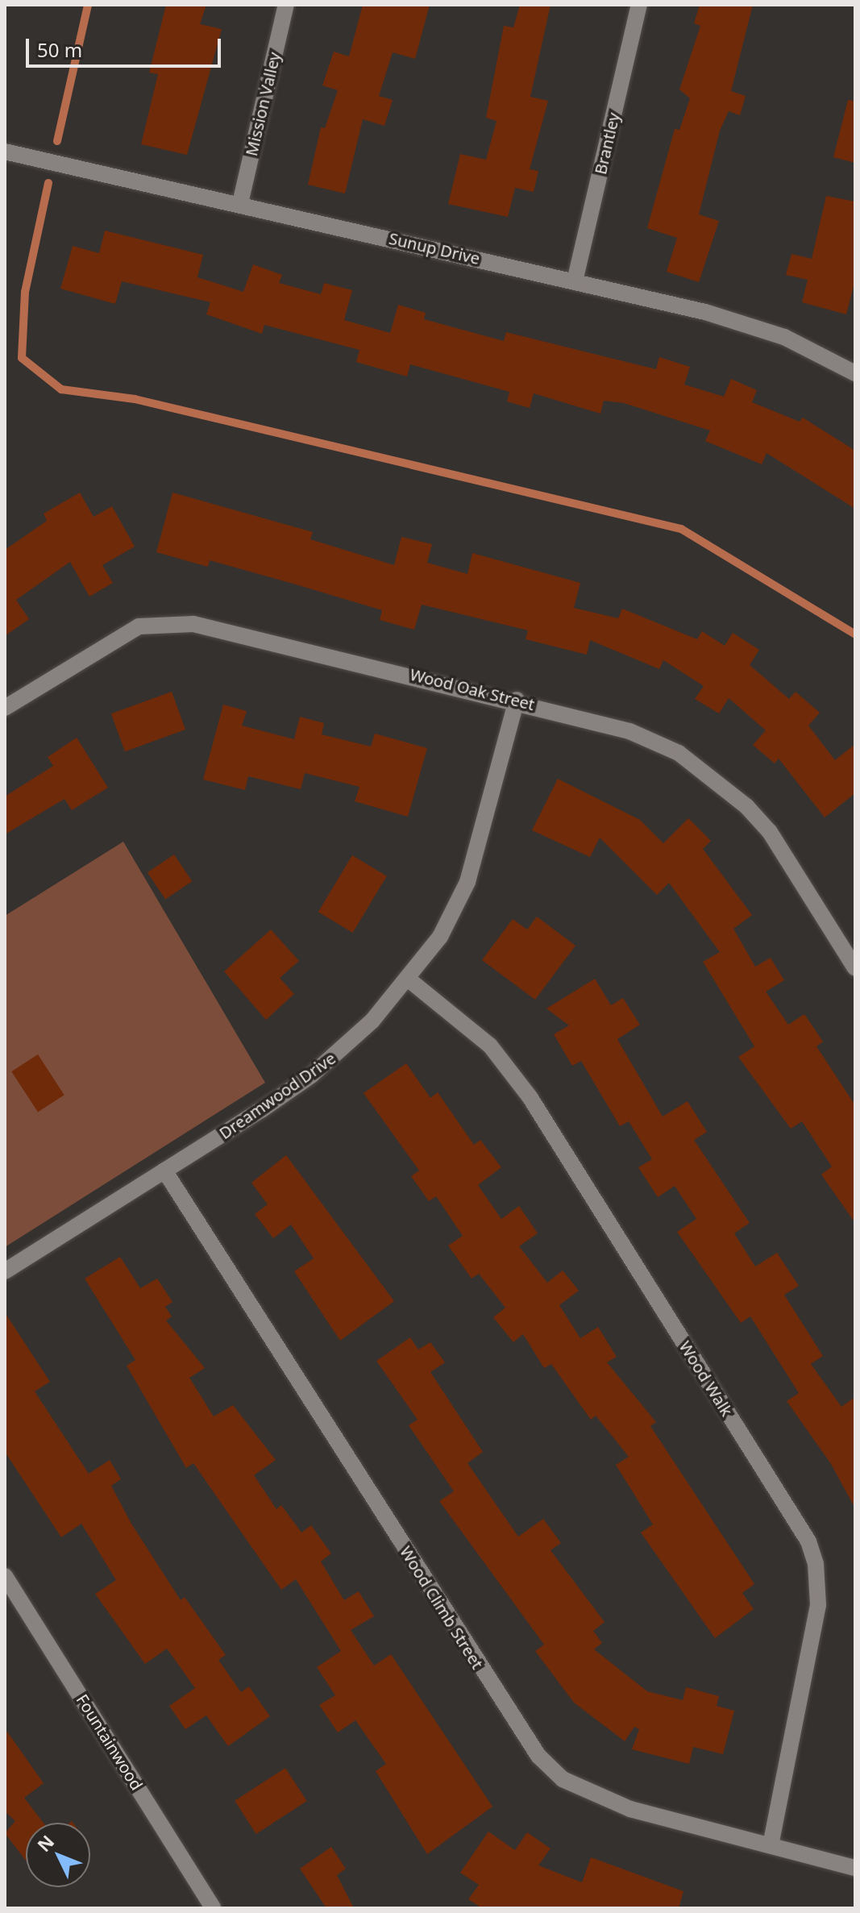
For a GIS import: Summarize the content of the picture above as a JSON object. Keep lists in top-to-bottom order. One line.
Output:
{"streets":{"street":["Mission Valley","Brantley","Sunup Drive","Wood Oak Street","Dreamwood Drive","Wood Walk","Wood Climb Street","Fountainwood"]},"crossings":[["Mission Valley","Sunup Drive"],["Brantley","Sunup Drive"],["Wood Oak Street","Dreamwood Drive"],["Dreamwood Drive","Wood Walk"],["Dreamwood Drive","Wood Climb Street"],["Wood Walk","Wood Climb Street"]],"scale_bar":"50 m","north":"top left"}
